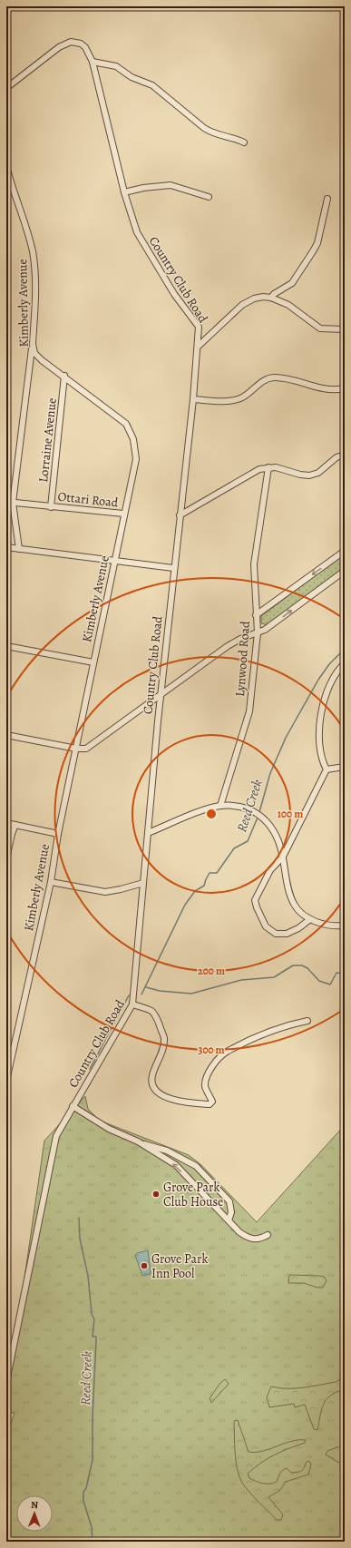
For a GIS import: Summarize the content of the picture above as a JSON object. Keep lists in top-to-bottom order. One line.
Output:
{"streets":{"street":["Country Club Road","Kimberly Avenue","Lorraine Avenue","Ottari Road","Lynwood Road"]},"crossings":[["Kimberly Avenue","Lorraine Avenue"],["Kimberly Avenue","Ottari Road"],["Lorraine Avenue","Ottari Road"]],"water":["Reed Creek"],"places":["Grove Park Club House","Grove Park Inn Pool"],"north":"top","rings":["100 m","200 m","300 m"]}
